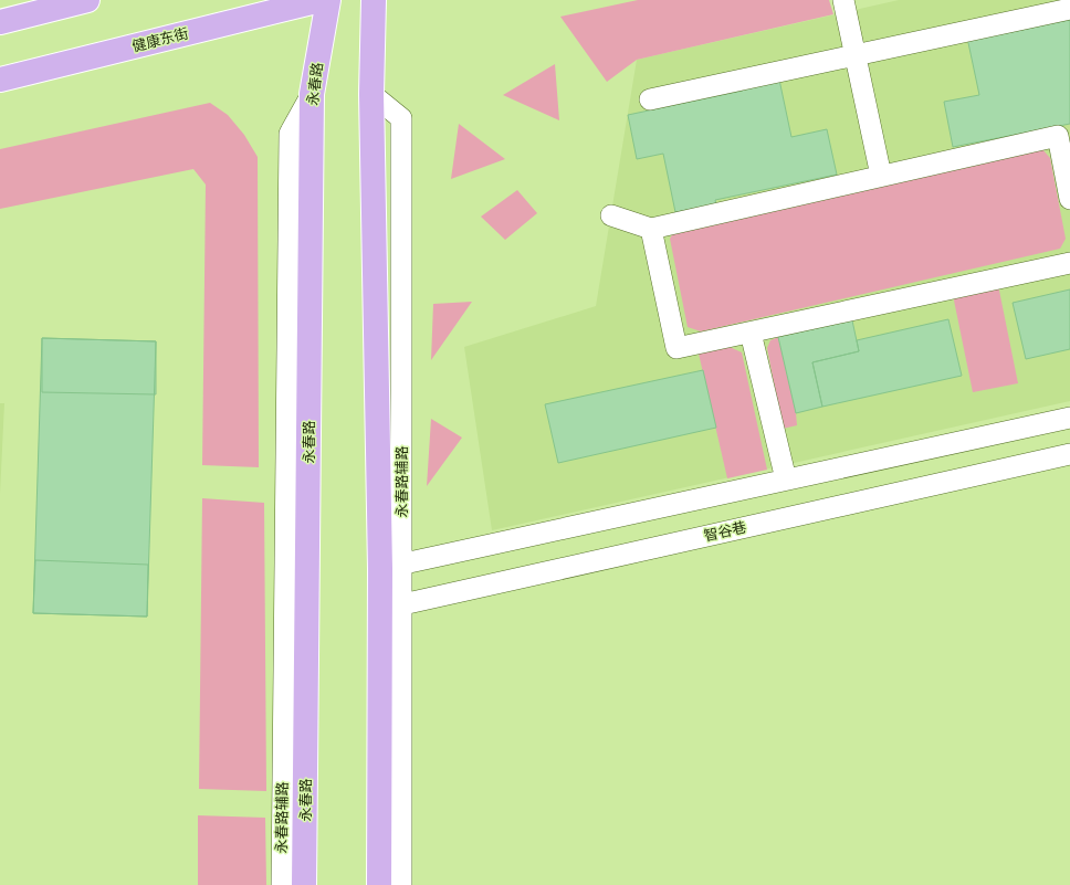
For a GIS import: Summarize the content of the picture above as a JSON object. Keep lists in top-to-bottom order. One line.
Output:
{"streets":{"main road":["健康东街","永春路"],"street":["永春路辅路","智谷巷"]},"crossings":[["永春路","永春路辅路"]]}
